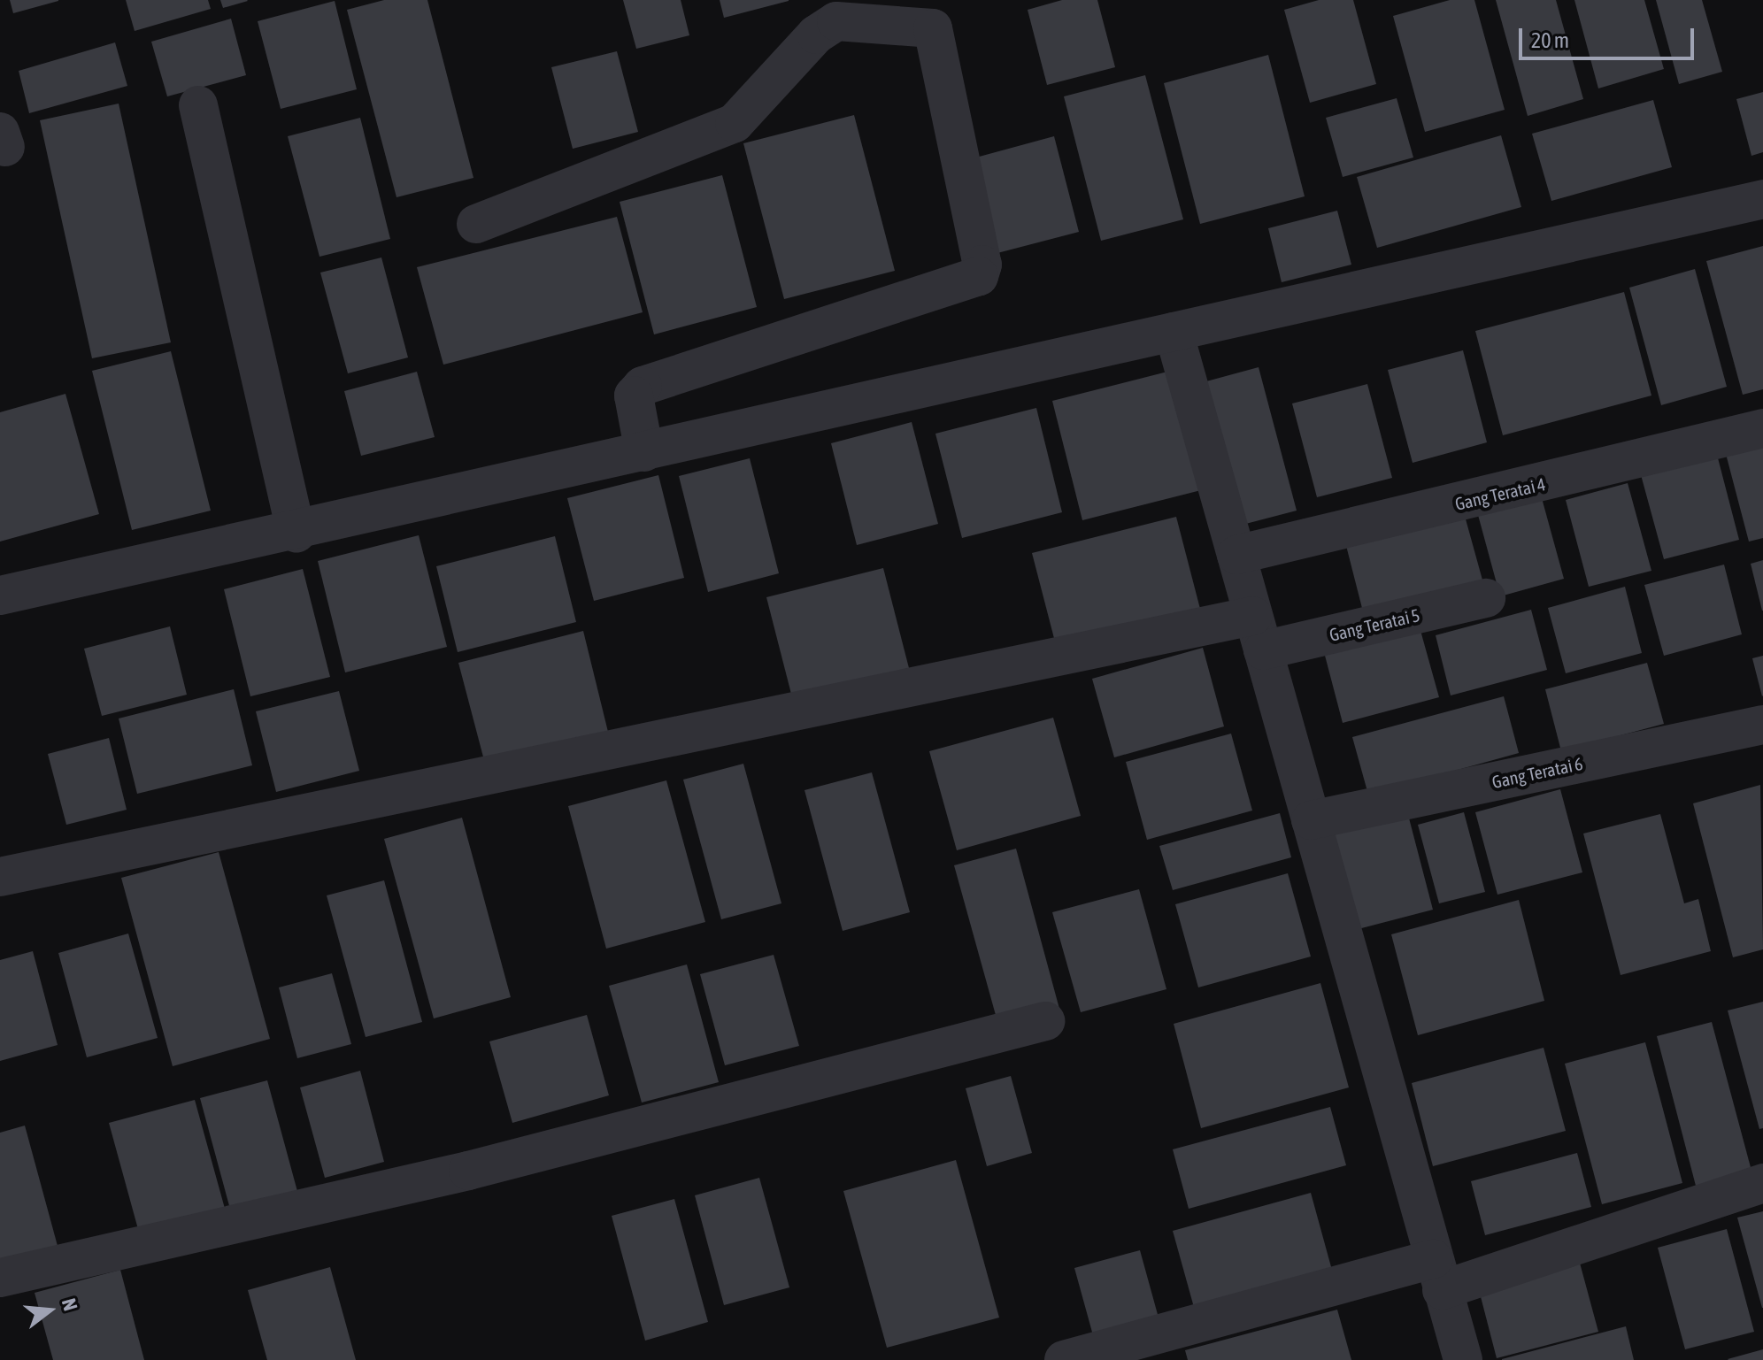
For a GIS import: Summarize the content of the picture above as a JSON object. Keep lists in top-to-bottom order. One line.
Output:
{"streets":{"street":["Gang Teratai 4","Gang Teratai 5","Gang Teratai 6"]},"scale_bar":"20 m","north":"right"}
